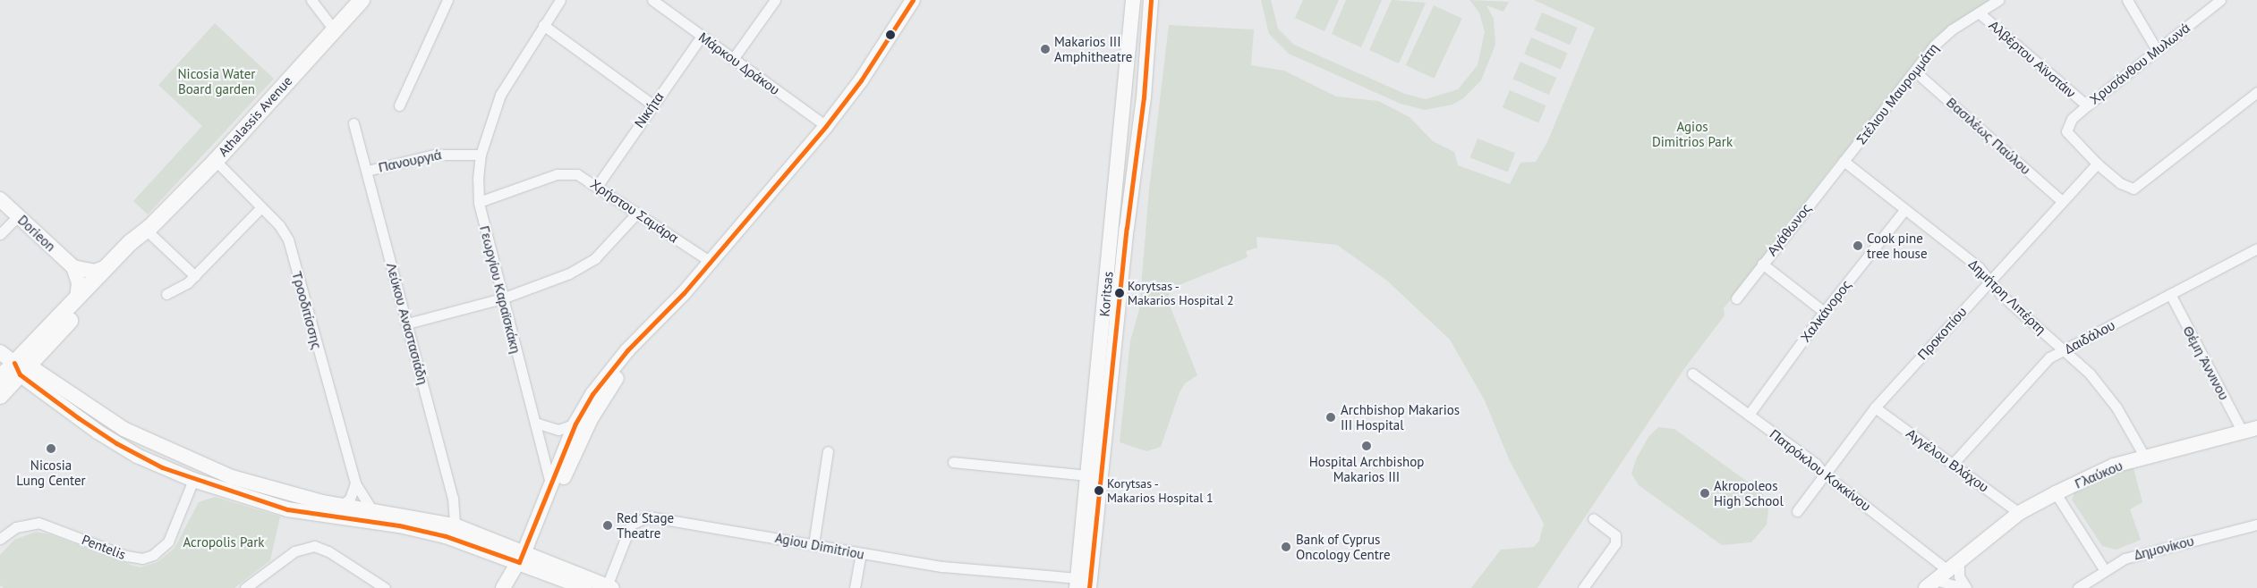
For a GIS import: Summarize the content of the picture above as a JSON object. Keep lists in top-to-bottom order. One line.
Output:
{"streets":{"main road":["Athalassis Avenue"],"street":["Αλβέρτου Αϊνστάιν","Μάρκου Δράκου","Χρυσάνθου Μυλωνά","Στέλιου Μαυρομμάτη","Νικήτα","Βασιλέως Παύλου","Πανουργιά","Χρήστου Σαμάρα","Αγάθωνος","Dorieon","Γεωργίου Καραϊσκάκη","Koritsas","Δημήτρη Λιπέρτη","Τροοδιτίσσης","Χαλκάνορος","Λεύκου Αναστασιάδη","Προκοπίου","Δαιδάλου","Θέμη Άννινου","Αγγέλου Βλάχου","Πατρόκλου Κοκκίνου","Γλαύκου","Agiou Dimitriou","Pentelis","Δημονίκου"]},"crossings":[["Αλβέρτου Αϊνστάιν","Χρυσάνθου Μυλωνά"],["Αλβέρτου Αϊνστάιν","Στέλιου Μαυρομμάτη"],["Μάρκου Δράκου","Νικήτα"],["Χρυσάνθου Μυλωνά","Προκοπίου"],["Στέλιου Μαυρομμάτη","Βασιλέως Παύλου"],["Στέλιου Μαυρομμάτη","Αγάθωνος"],["Στέλιου Μαυρομμάτη","Δημήτρη Λιπέρτη"],["Νικήτα","Χρήστου Σαμάρα"],["Athalassis Avenue","Τροοδιτίσσης"],["Βασιλέως Παύλου","Προκοπίου"],["Πανουργιά","Γεωργίου Καραϊσκάκη"],["Πανουργιά","Λεύκου Αναστασιάδη"],["Χρήστου Σαμάρα","Γεωργίου Καραϊσκάκη"],["Αγάθωνος","Δημήτρη Λιπέρτη"],["Koritsas","Agiou Dimitriou"],["Δημήτρη Λιπέρτη","Χαλκάνορος"],["Δημήτρη Λιπέρτη","Προκοπίου"],["Δημήτρη Λιπέρτη","Δαιδάλου"],["Δημήτρη Λιπέρτη","Γλαύκου"],["Χαλκάνορος","Πατρόκλου Κοκκίνου"],["Προκοπίου","Αγγέλου Βλάχου"],["Προκοπίου","Πατρόκλου Κοκκίνου"],["Δαιδάλου","Θέμη Άννινου"],["Δαιδάλου","Αγγέλου Βλάχου"],["Θέμη Άννινου","Γλαύκου"],["Αγγέλου Βλάχου","Γλαύκου"],["Πατρόκλου Κοκκίνου","Γλαύκου"]],"parks":["Nicosia Water Board garden","Agios Dimitrios Park","Acropolis Park"],"places":["Makarios III Amphitheatre","Cook pine tree house","Korytsas - Makarios Hospital 2","Archbishop Makarios III Hospital","Hospital Archbishop Makarios III","Nicosia Lung Center","Korytsas - Makarios Hospital 1","Akropoleos High School","Red Stage Theatre","Bank of Cyprus Oncology Centre"]}
